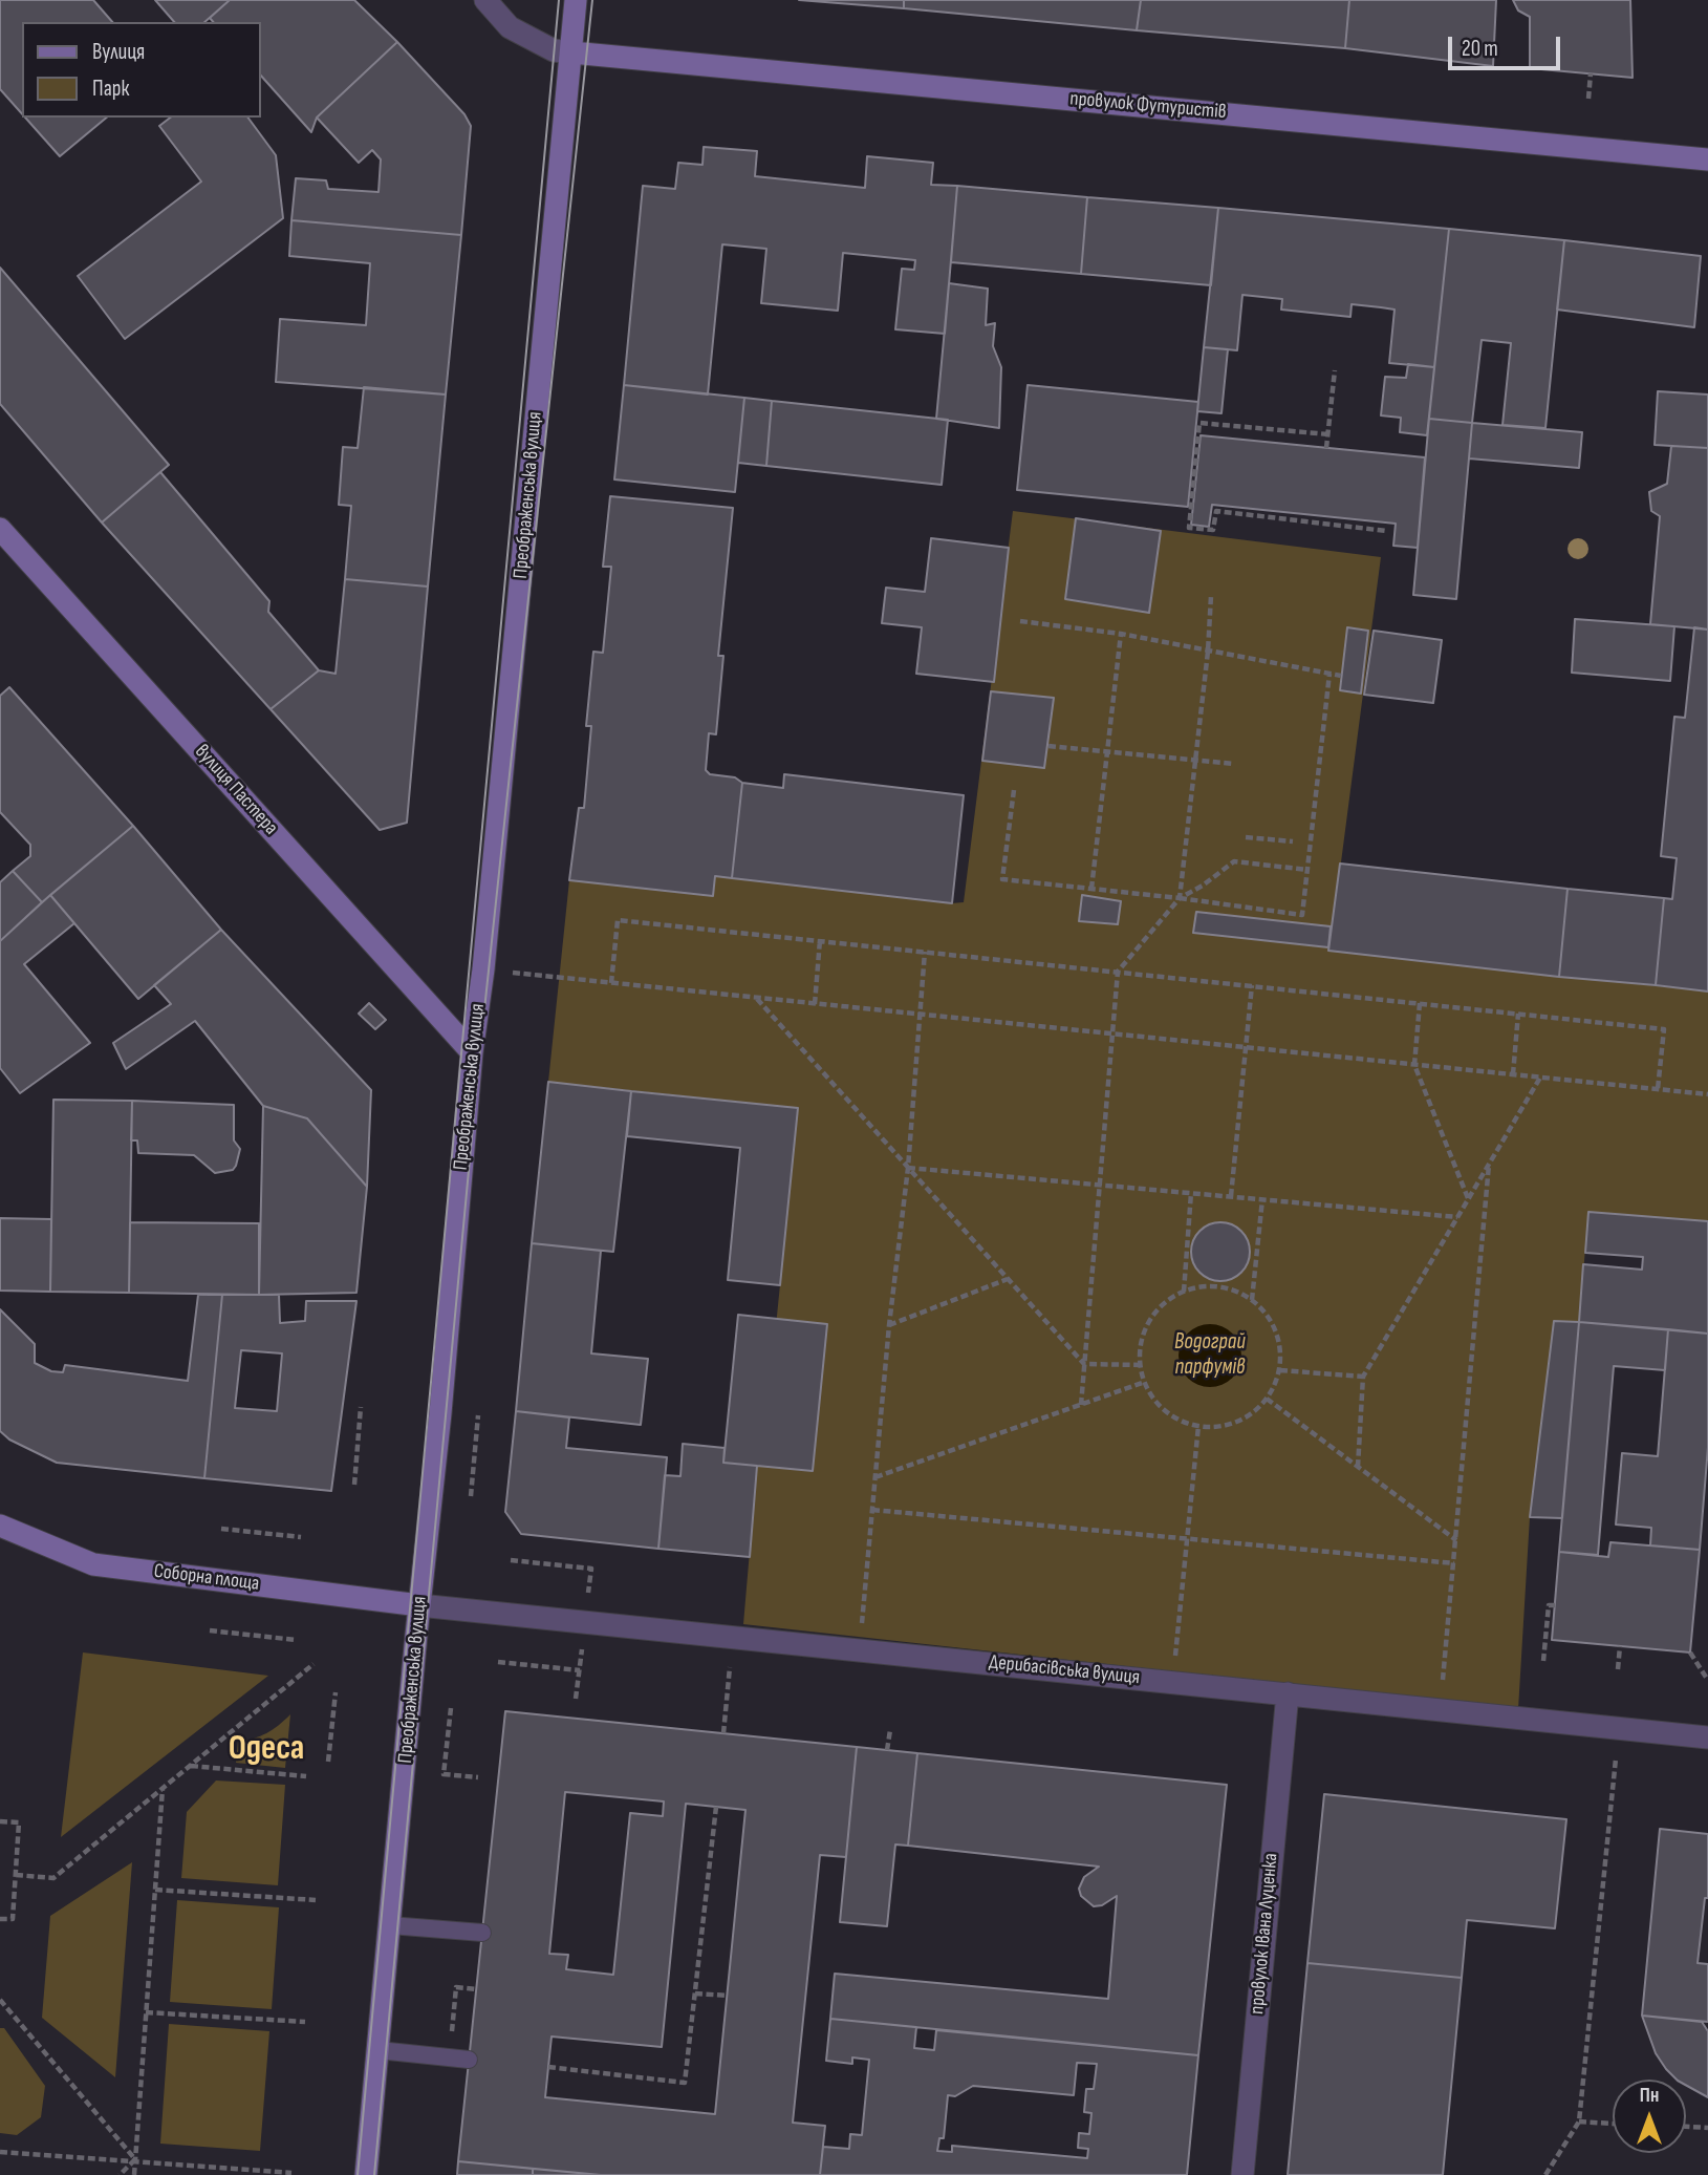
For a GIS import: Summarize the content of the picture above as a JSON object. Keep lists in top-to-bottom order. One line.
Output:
{"streets":{"street":["провулок Футуристів","Преображенська вулиця","вулиця Пастера","Соборна площа","Дерибасівська вулиця","провулок Івана Луценка"]},"crossings":[["провулок Футуристів","Преображенська вулиця"],["Преображенська вулиця","вулиця Пастера"],["Преображенська вулиця","Соборна площа"],["Преображенська вулиця","Дерибасівська вулиця"],["Соборна площа","Дерибасівська вулиця"],["Дерибасівська вулиця","провулок Івана Луценка"]],"districts":["Одеса"],"water":["Водограй парфумів"],"legend":["Вулиця","Парк"],"scale_bar":"20 m","north":"top"}
